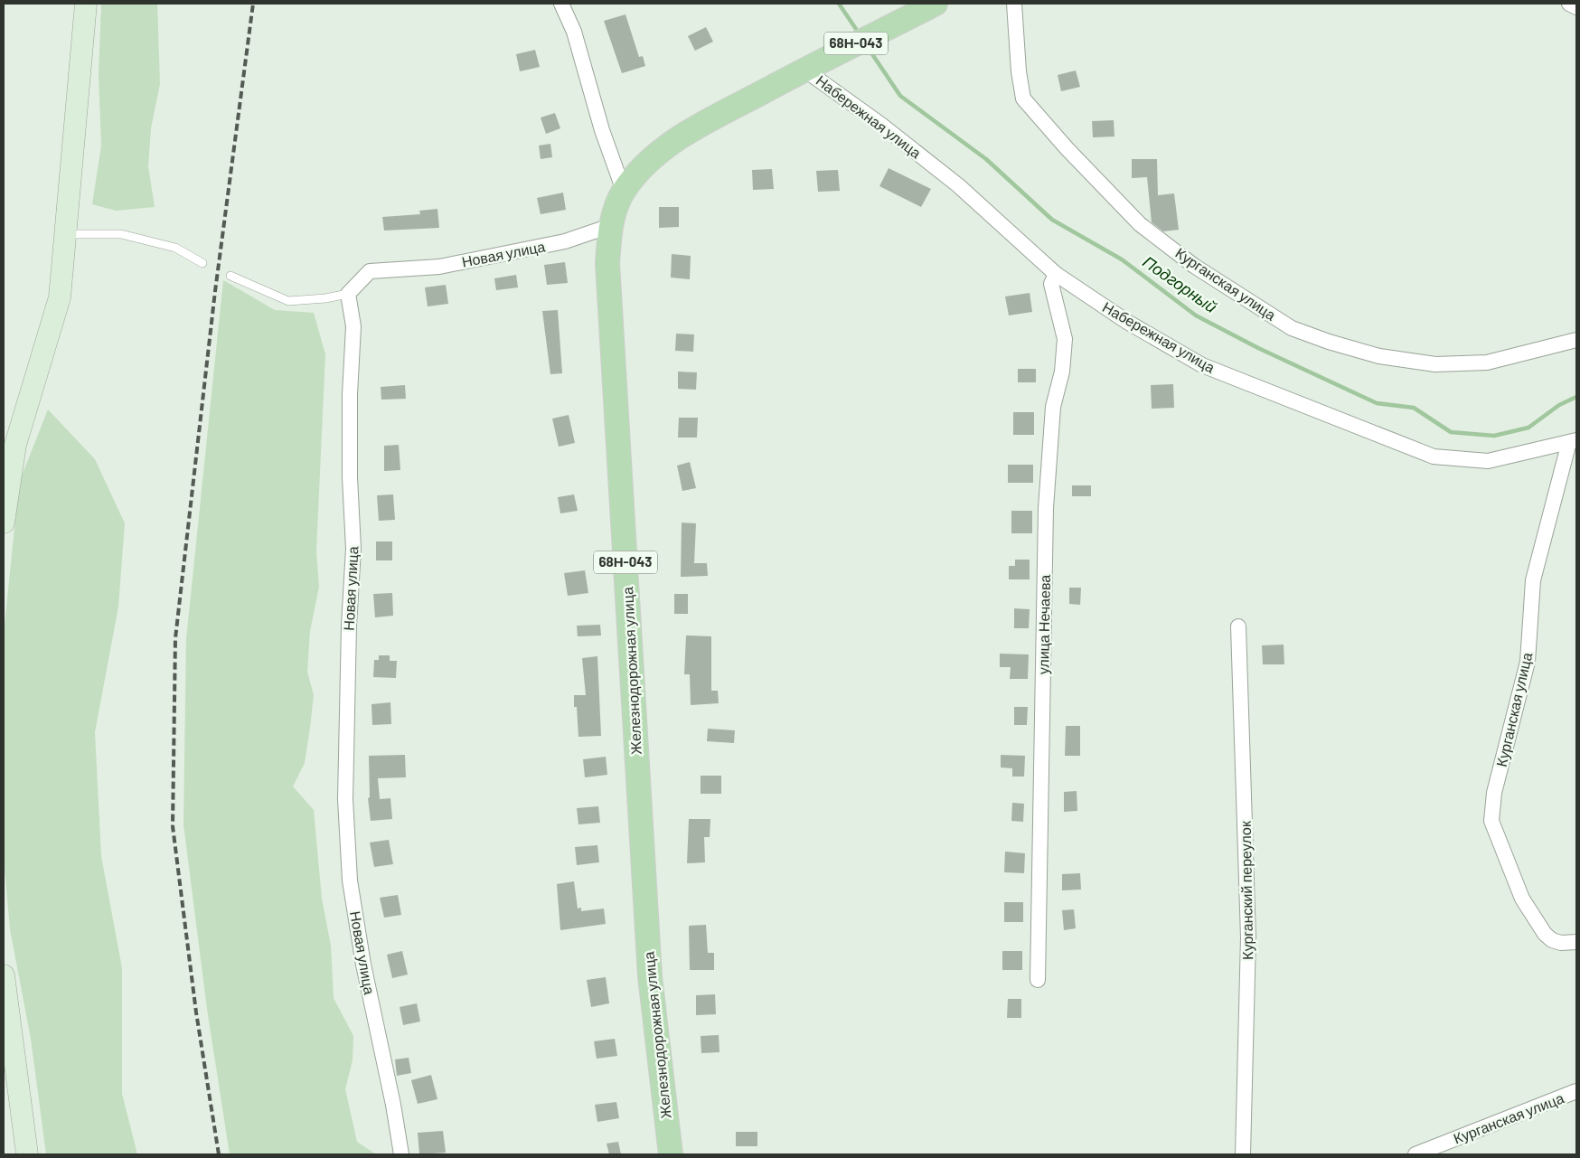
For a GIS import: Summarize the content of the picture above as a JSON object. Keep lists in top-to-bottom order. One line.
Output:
{"streets":{"main road":["68Н-043","Железнодорожная улица"],"street":["Набережная улица","Новая улица","Курганская улица","улица Нечаева","Курганский переулок"]},"crossings":[["68Н-043","Набережная улица"],["68Н-043","Железнодорожная улица"],["Набережная улица","Курганская улица"],["Набережная улица","улица Нечаева"],["Набережная улица","Железнодорожная улица"],["Новая улица","Железнодорожная улица"]],"water":["Подгорный"]}
